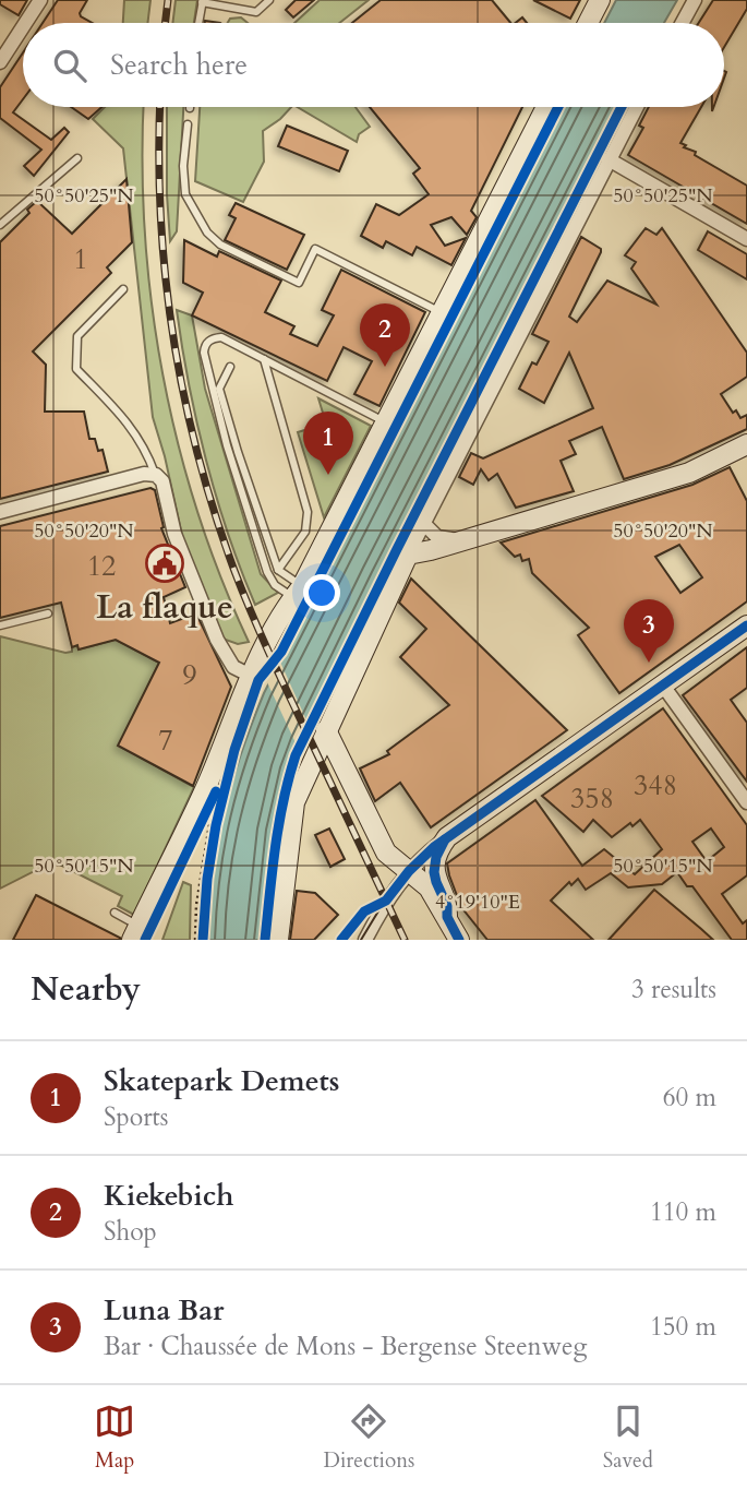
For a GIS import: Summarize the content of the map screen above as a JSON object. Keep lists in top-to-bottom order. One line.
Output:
{"places":{"public building":["La flaque"]},"house_numbers":["1","12","9","7","348","358"],"page":{"search":"Search here","pins":["2","1","3"],"heading":["Nearby","3 results"],"list":[{"mark":"1","name":"Skatepark Demets","note":"Sports","value":"60 m"},{"mark":"2","name":"Kiekebich","note":"Shop","value":"110 m"},{"mark":"3","name":"Luna Bar","note":"Bar · Chaussée de Mons - Bergense Steenweg","value":"150 m"}],"nav":["Map","Directions","Saved"]},"coordinates":["50°50'25\"N","50°50'20\"N","50°50'15\"N","4°19'10\"E"]}
